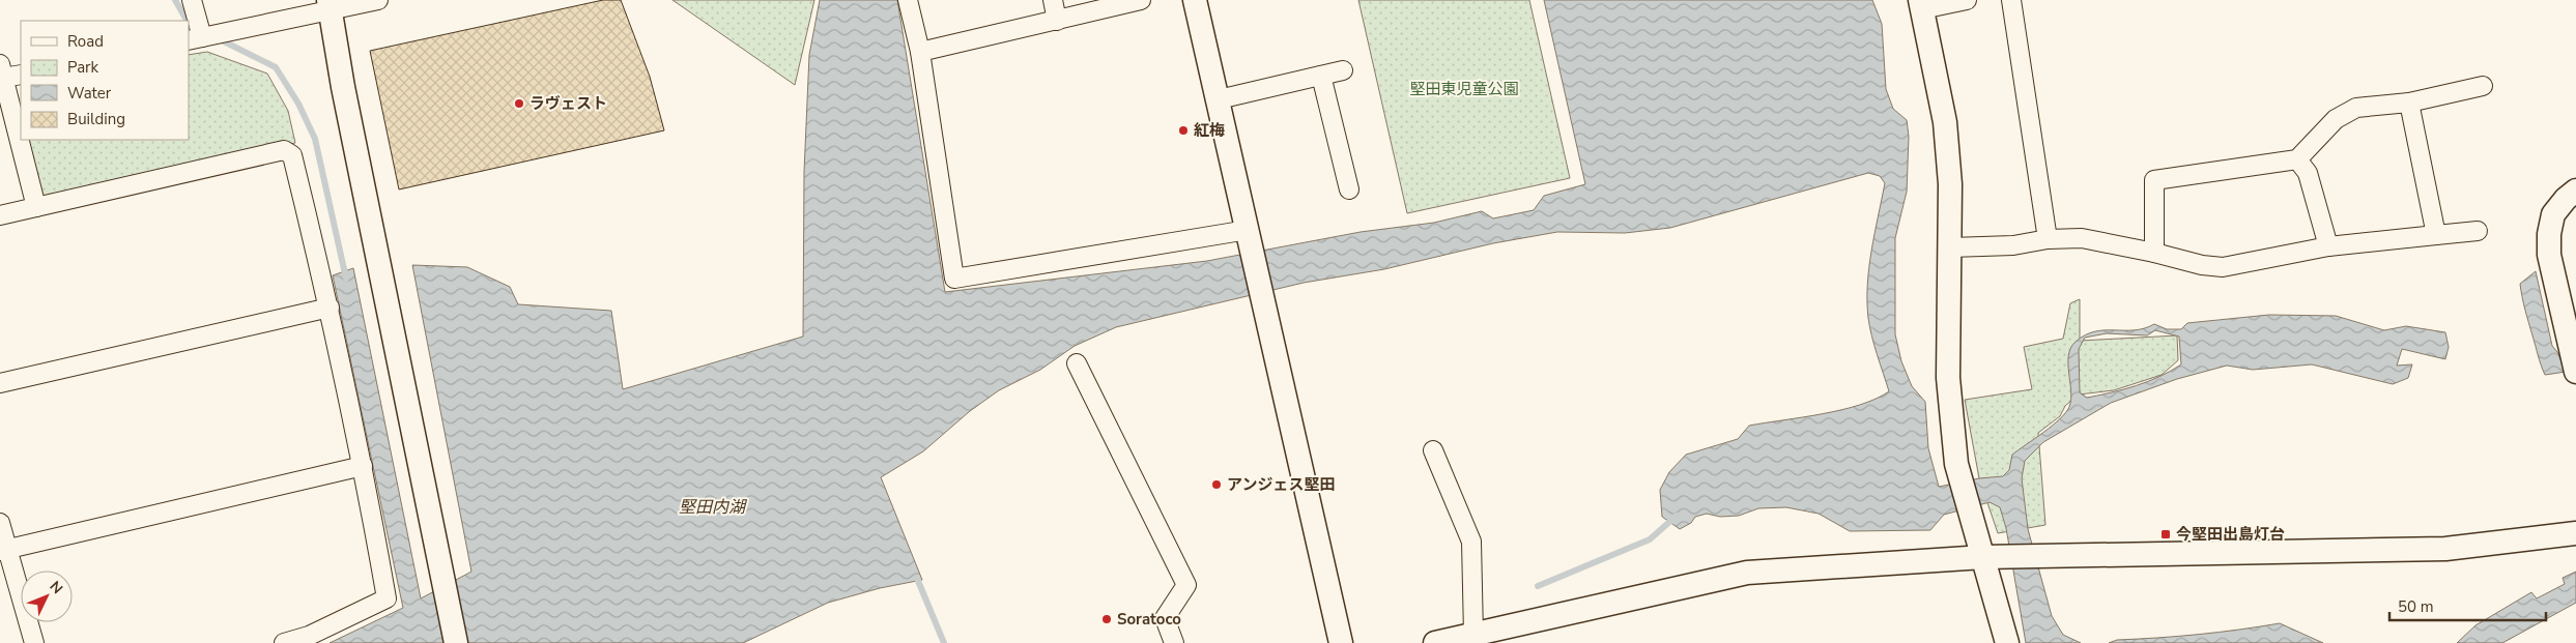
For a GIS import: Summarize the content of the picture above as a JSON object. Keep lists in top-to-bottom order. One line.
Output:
{"water":["堅田内湖"],"parks":["堅田東児童公園"],"places":{"other":["ラヴェスト","紅梅","アンジェス堅田","Soratoco"],"transit":["今堅田出島灯台"]},"legend":["Road","Park","Water","Building"],"scale_bar":"50 m","north":"top right"}
